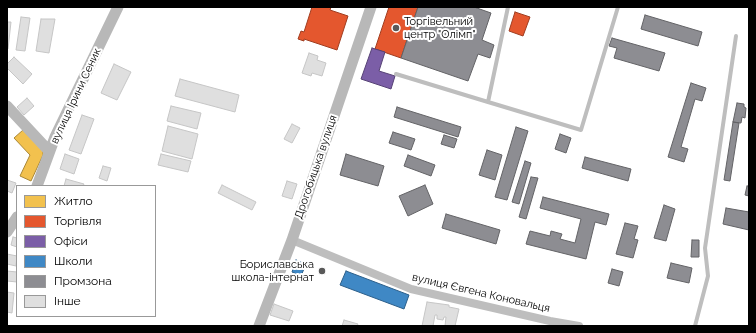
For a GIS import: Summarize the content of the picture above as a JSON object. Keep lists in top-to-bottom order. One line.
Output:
{"streets":{"main road":["вулиця Ірини Сеник","Дрогобицька вулиця"],"street":["вулиця Євгена Коновальця"]},"crossings":[["Дрогобицька вулиця","вулиця Євгена Коновальця"]],"places":["Торгівельний центр \"Олімп\"","Бориславська школа-інтернат"],"legend":["Житло","Торгівля","Офіси","Школи","Промзона","Інше"]}
